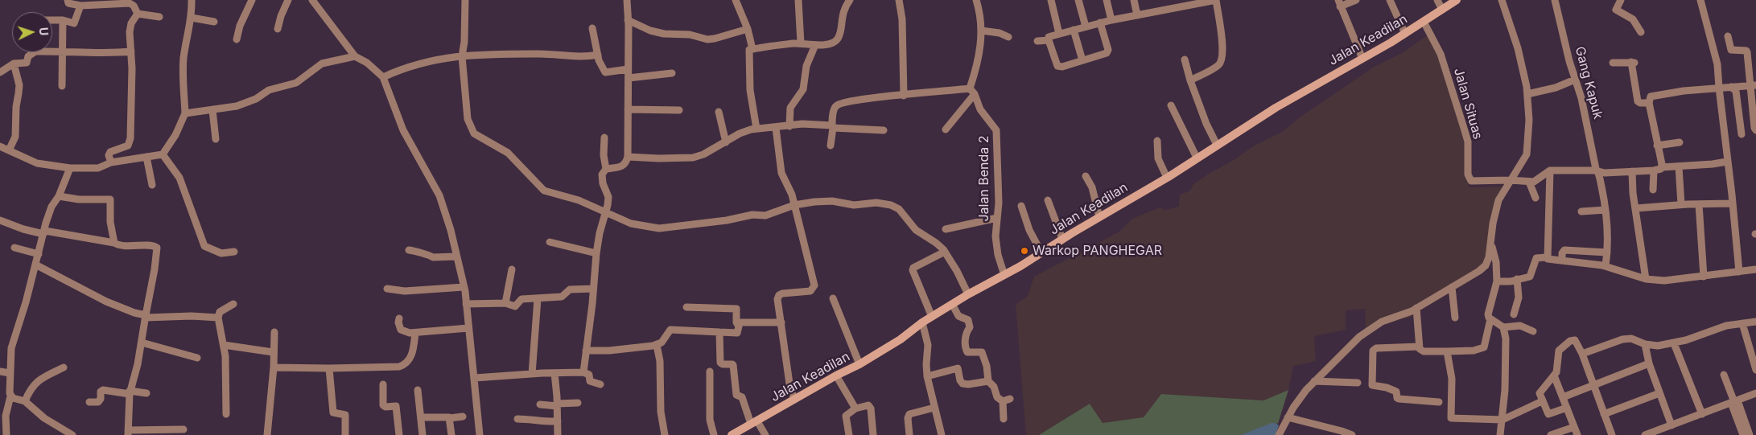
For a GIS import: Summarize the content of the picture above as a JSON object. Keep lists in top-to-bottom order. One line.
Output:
{"streets":{"main road":["Jalan Keadilan"],"street":["Gang Kapuk","Jalan Situas","Jalan Benda 2"]},"crossings":[["Jalan Keadilan","Jalan Situas"],["Jalan Keadilan","Jalan Benda 2"]],"places":["Warkop PANGHEGAR"],"north":"right"}
